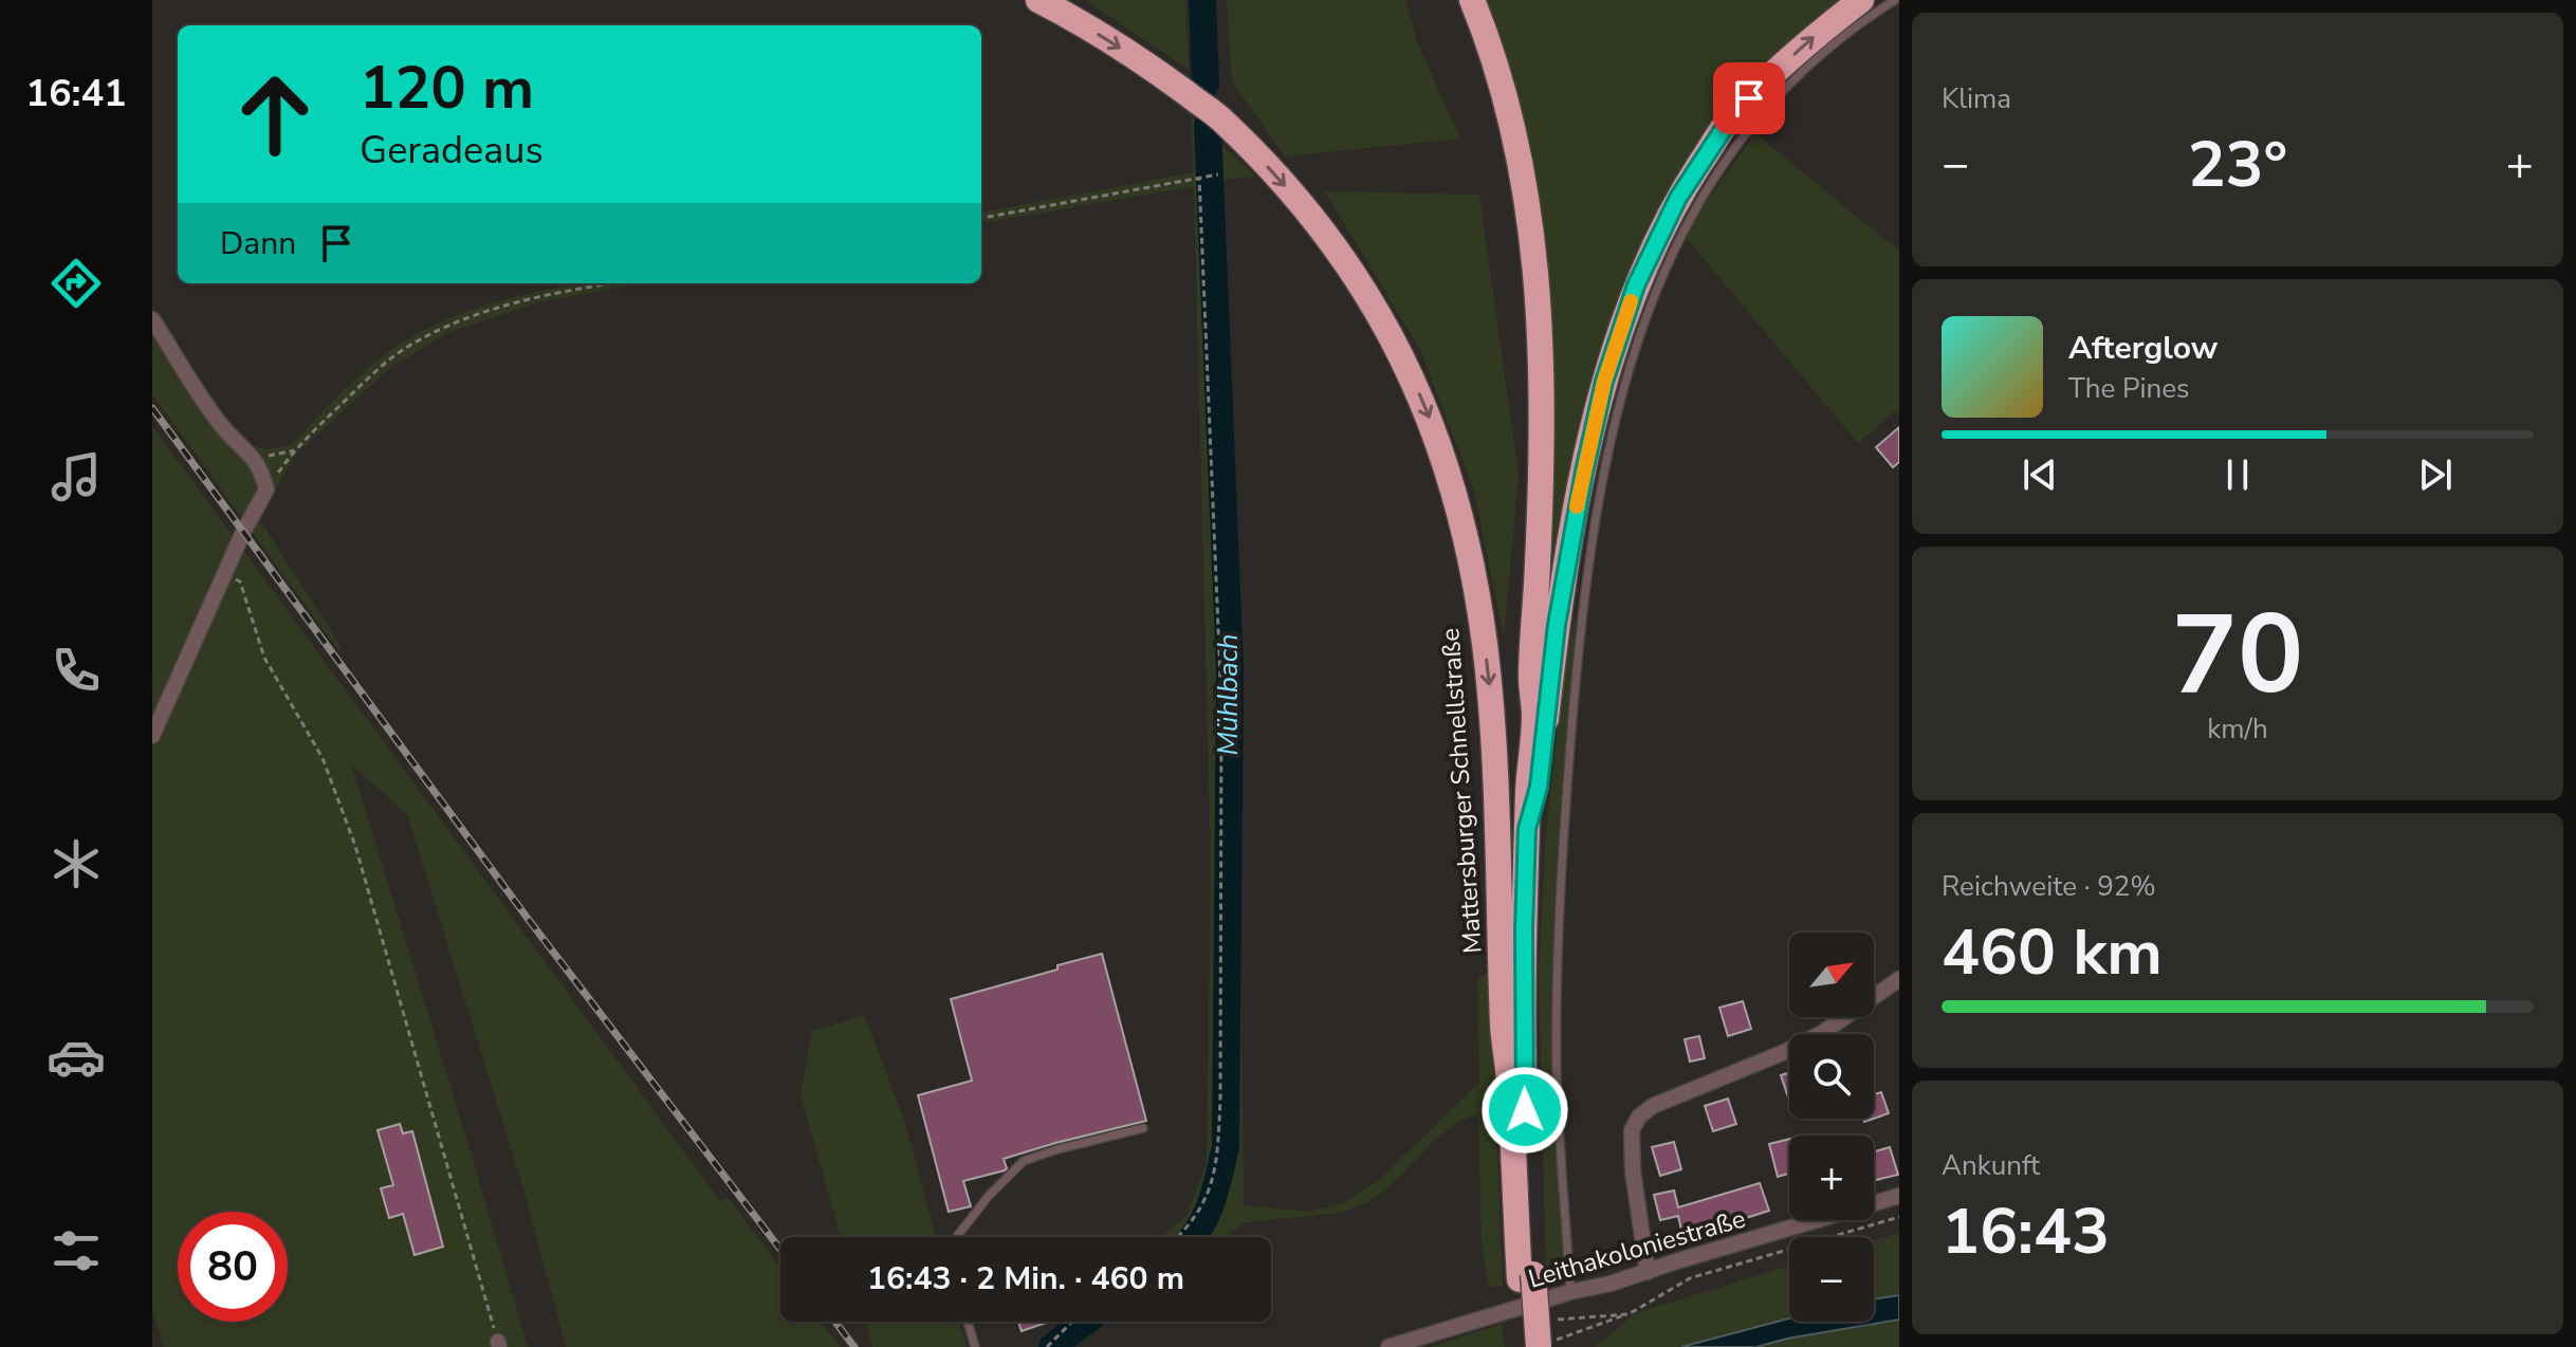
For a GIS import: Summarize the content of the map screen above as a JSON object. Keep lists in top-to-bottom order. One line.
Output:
{"streets":{"highway":["Mattersburger Schnellstraße"],"street":["Leithakoloniestraße"]},"water":["Mühlbach"],"north":"top right","page":{"tabs":"16:41","tile":["Klima",["70","km/h"],["Reichweite · 92%","460 km"],["Ankunft","16:43"]],"turn":["120 m","Geradeaus"],"heat":["−","23°","+"],"then":"Dann","song":["Afterglow","The Pines"],"map_buttons":["+","−"],"limit":"80","trip":"16:43 · 2 Min. · 460 m"}}
